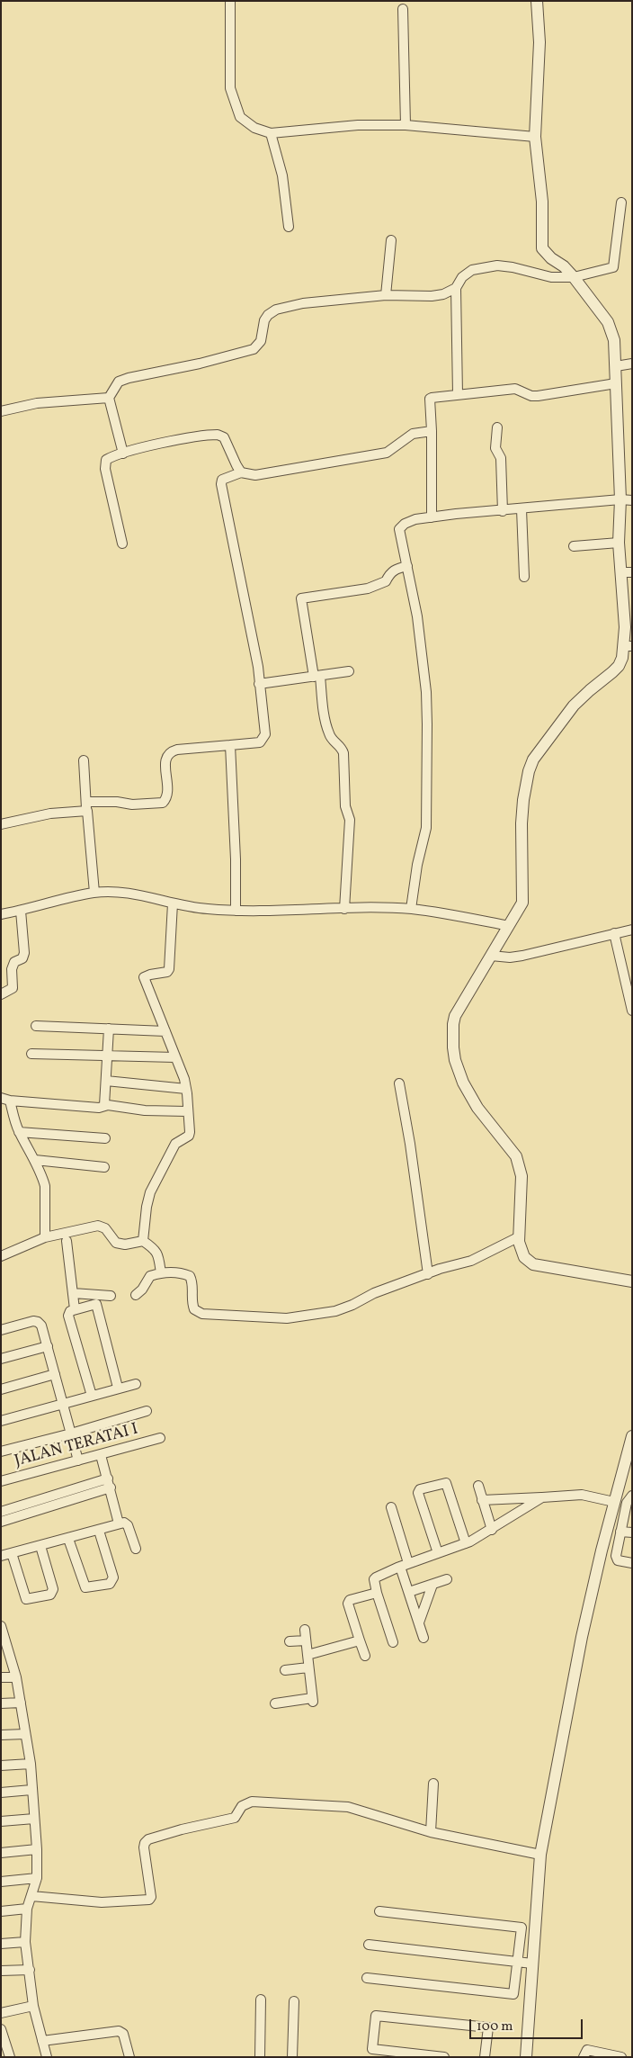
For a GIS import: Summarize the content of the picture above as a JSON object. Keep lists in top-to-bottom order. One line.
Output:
{"streets":{"street":["JALAN TERATAI I"]},"scale_bar":"100 m"}
